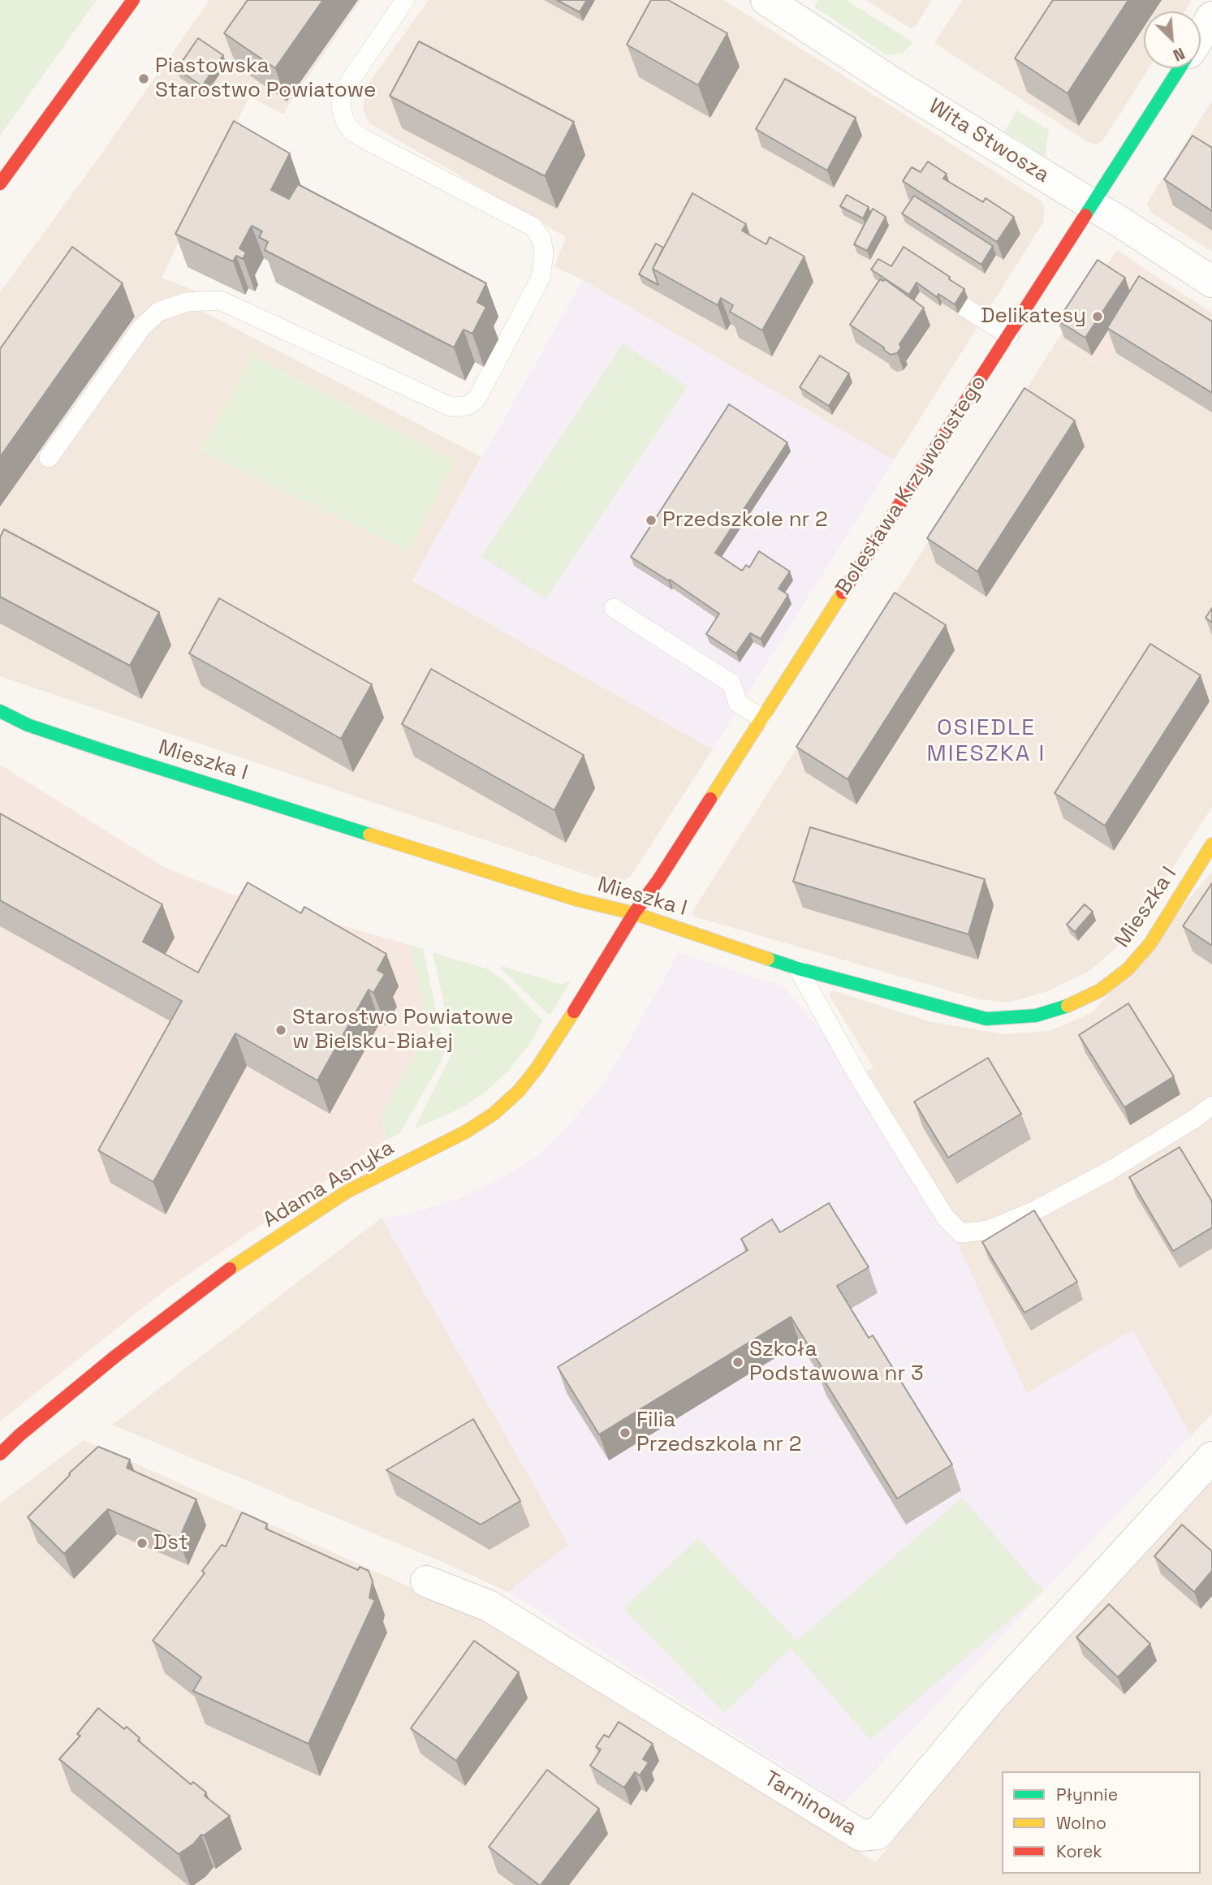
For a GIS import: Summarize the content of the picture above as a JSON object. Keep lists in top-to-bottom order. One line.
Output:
{"streets":{"street":["Wita Stwosza","Bolesława Krzywoustego","Mieszka I","Adama Asnyka","Tarninowa"]},"crossings":[["Wita Stwosza","Bolesława Krzywoustego"],["Bolesława Krzywoustego","Mieszka I"],["Bolesława Krzywoustego","Adama Asnyka"],["Mieszka I","Adama Asnyka"]],"districts":["OSIEDLE MIESZKA I"],"places":["Piastowska Starostwo Powiatowe","Delikatesy","Przedszkole nr 2","Starostwo Powiatowe w Bielsku-Białej","Szkoła Podstawowa nr 3","Filia Przedszkola nr 2","Dst"],"legend":["Płynnie","Wolno","Korek"],"north":"bottom right"}
